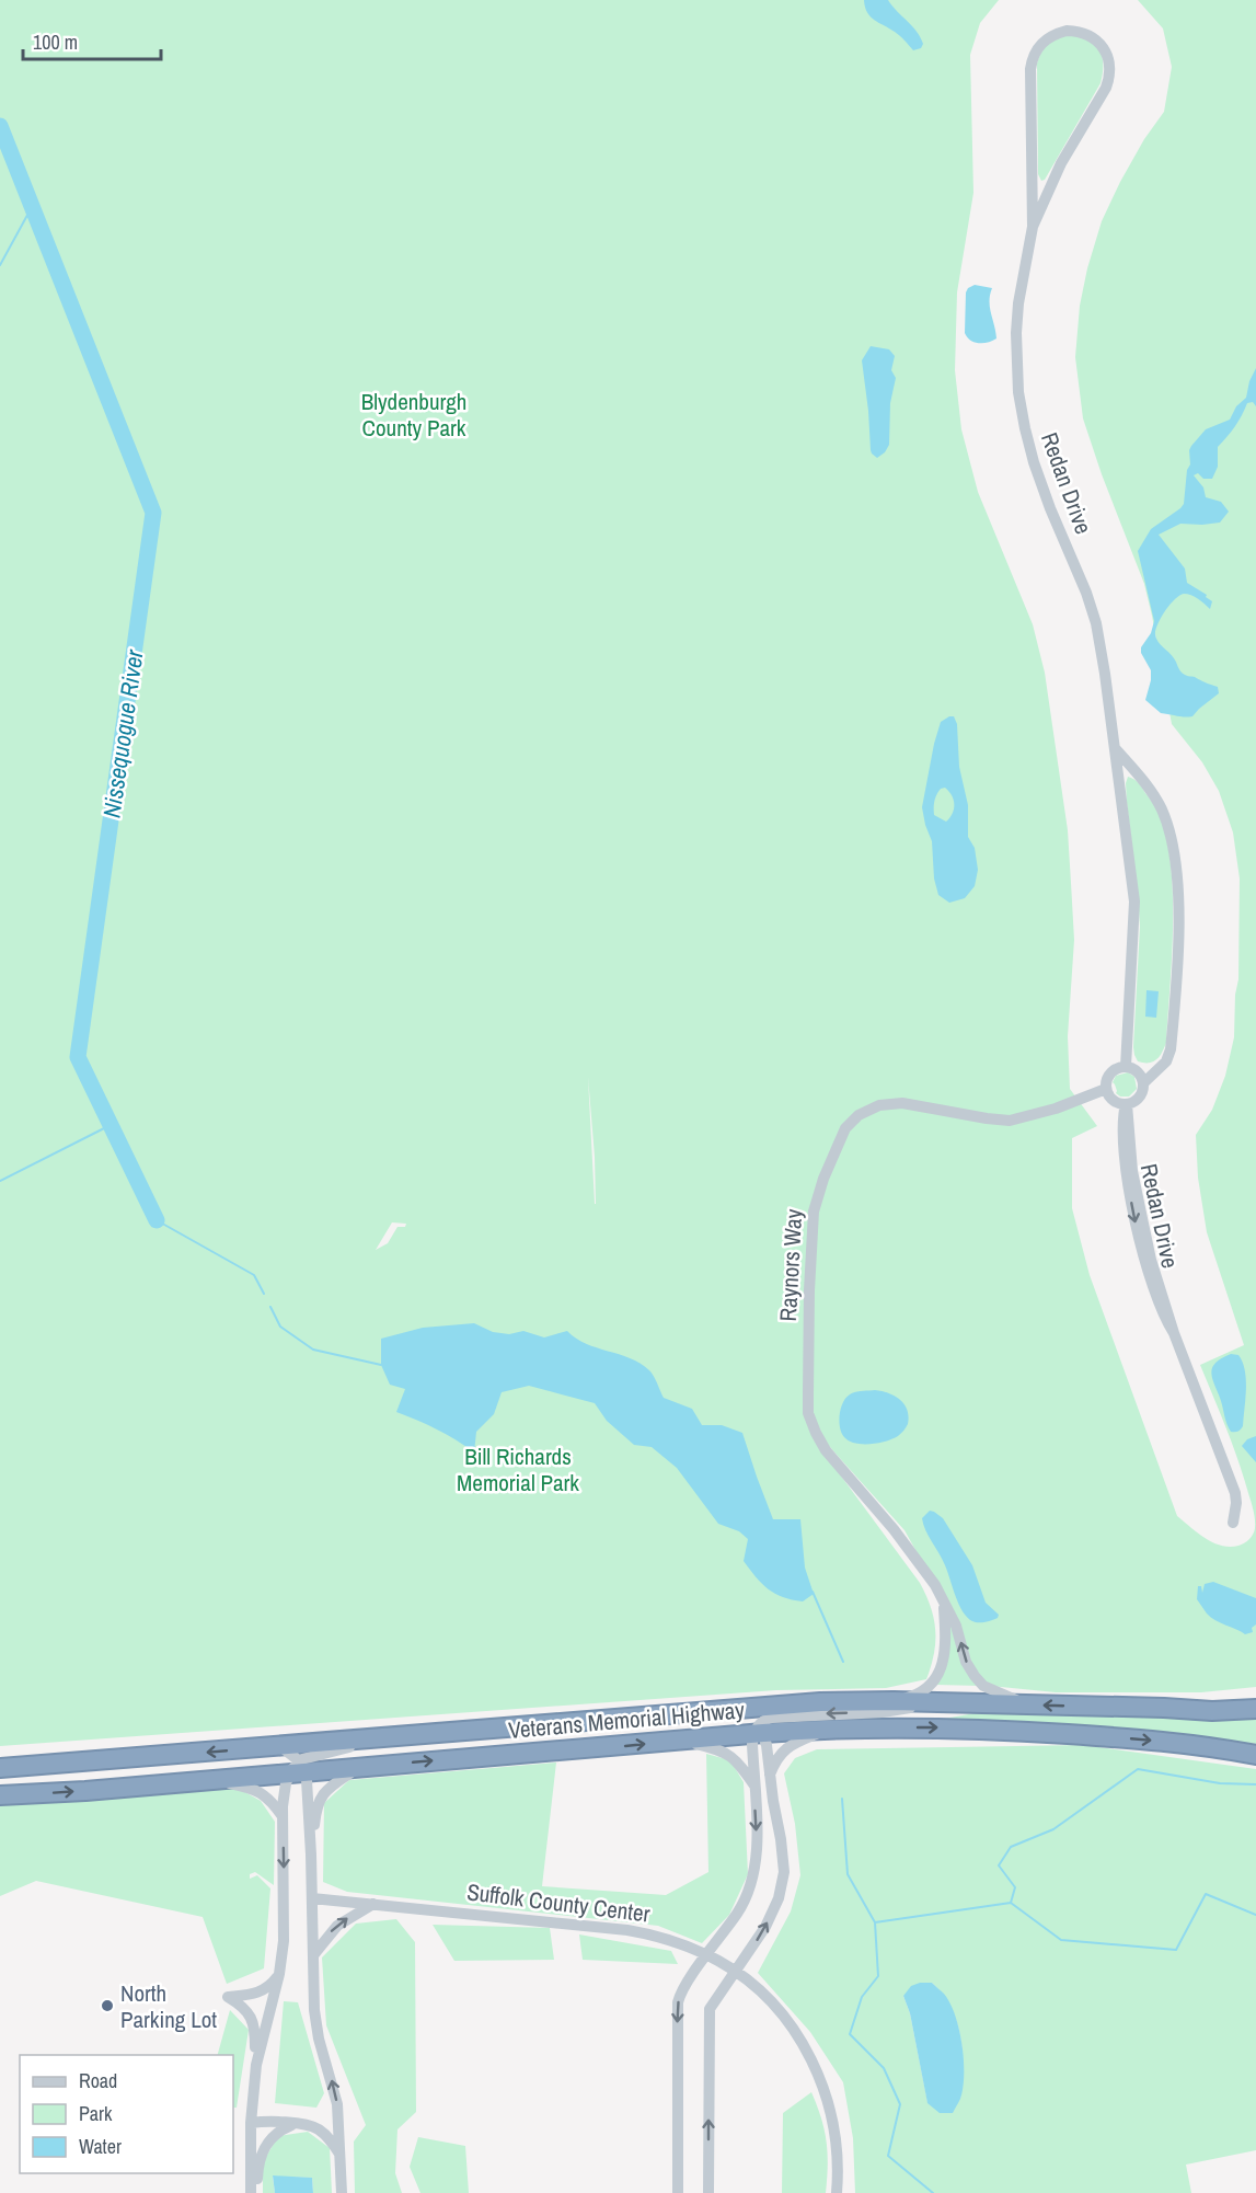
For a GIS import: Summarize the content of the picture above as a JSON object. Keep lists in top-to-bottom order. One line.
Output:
{"streets":{"highway":["Veterans Memorial Highway"],"street":["Redan Drive","Raynors Way","Suffolk County Center"]},"crossings":[["Redan Drive","Raynors Way"],["Raynors Way","Veterans Memorial Highway"]],"water":["Nissequogue River"],"parks":["Blydenburgh County Park","Bill Richards Memorial Park"],"places":["North Parking Lot"],"legend":["Road","Park","Water"],"scale_bar":"100 m"}
